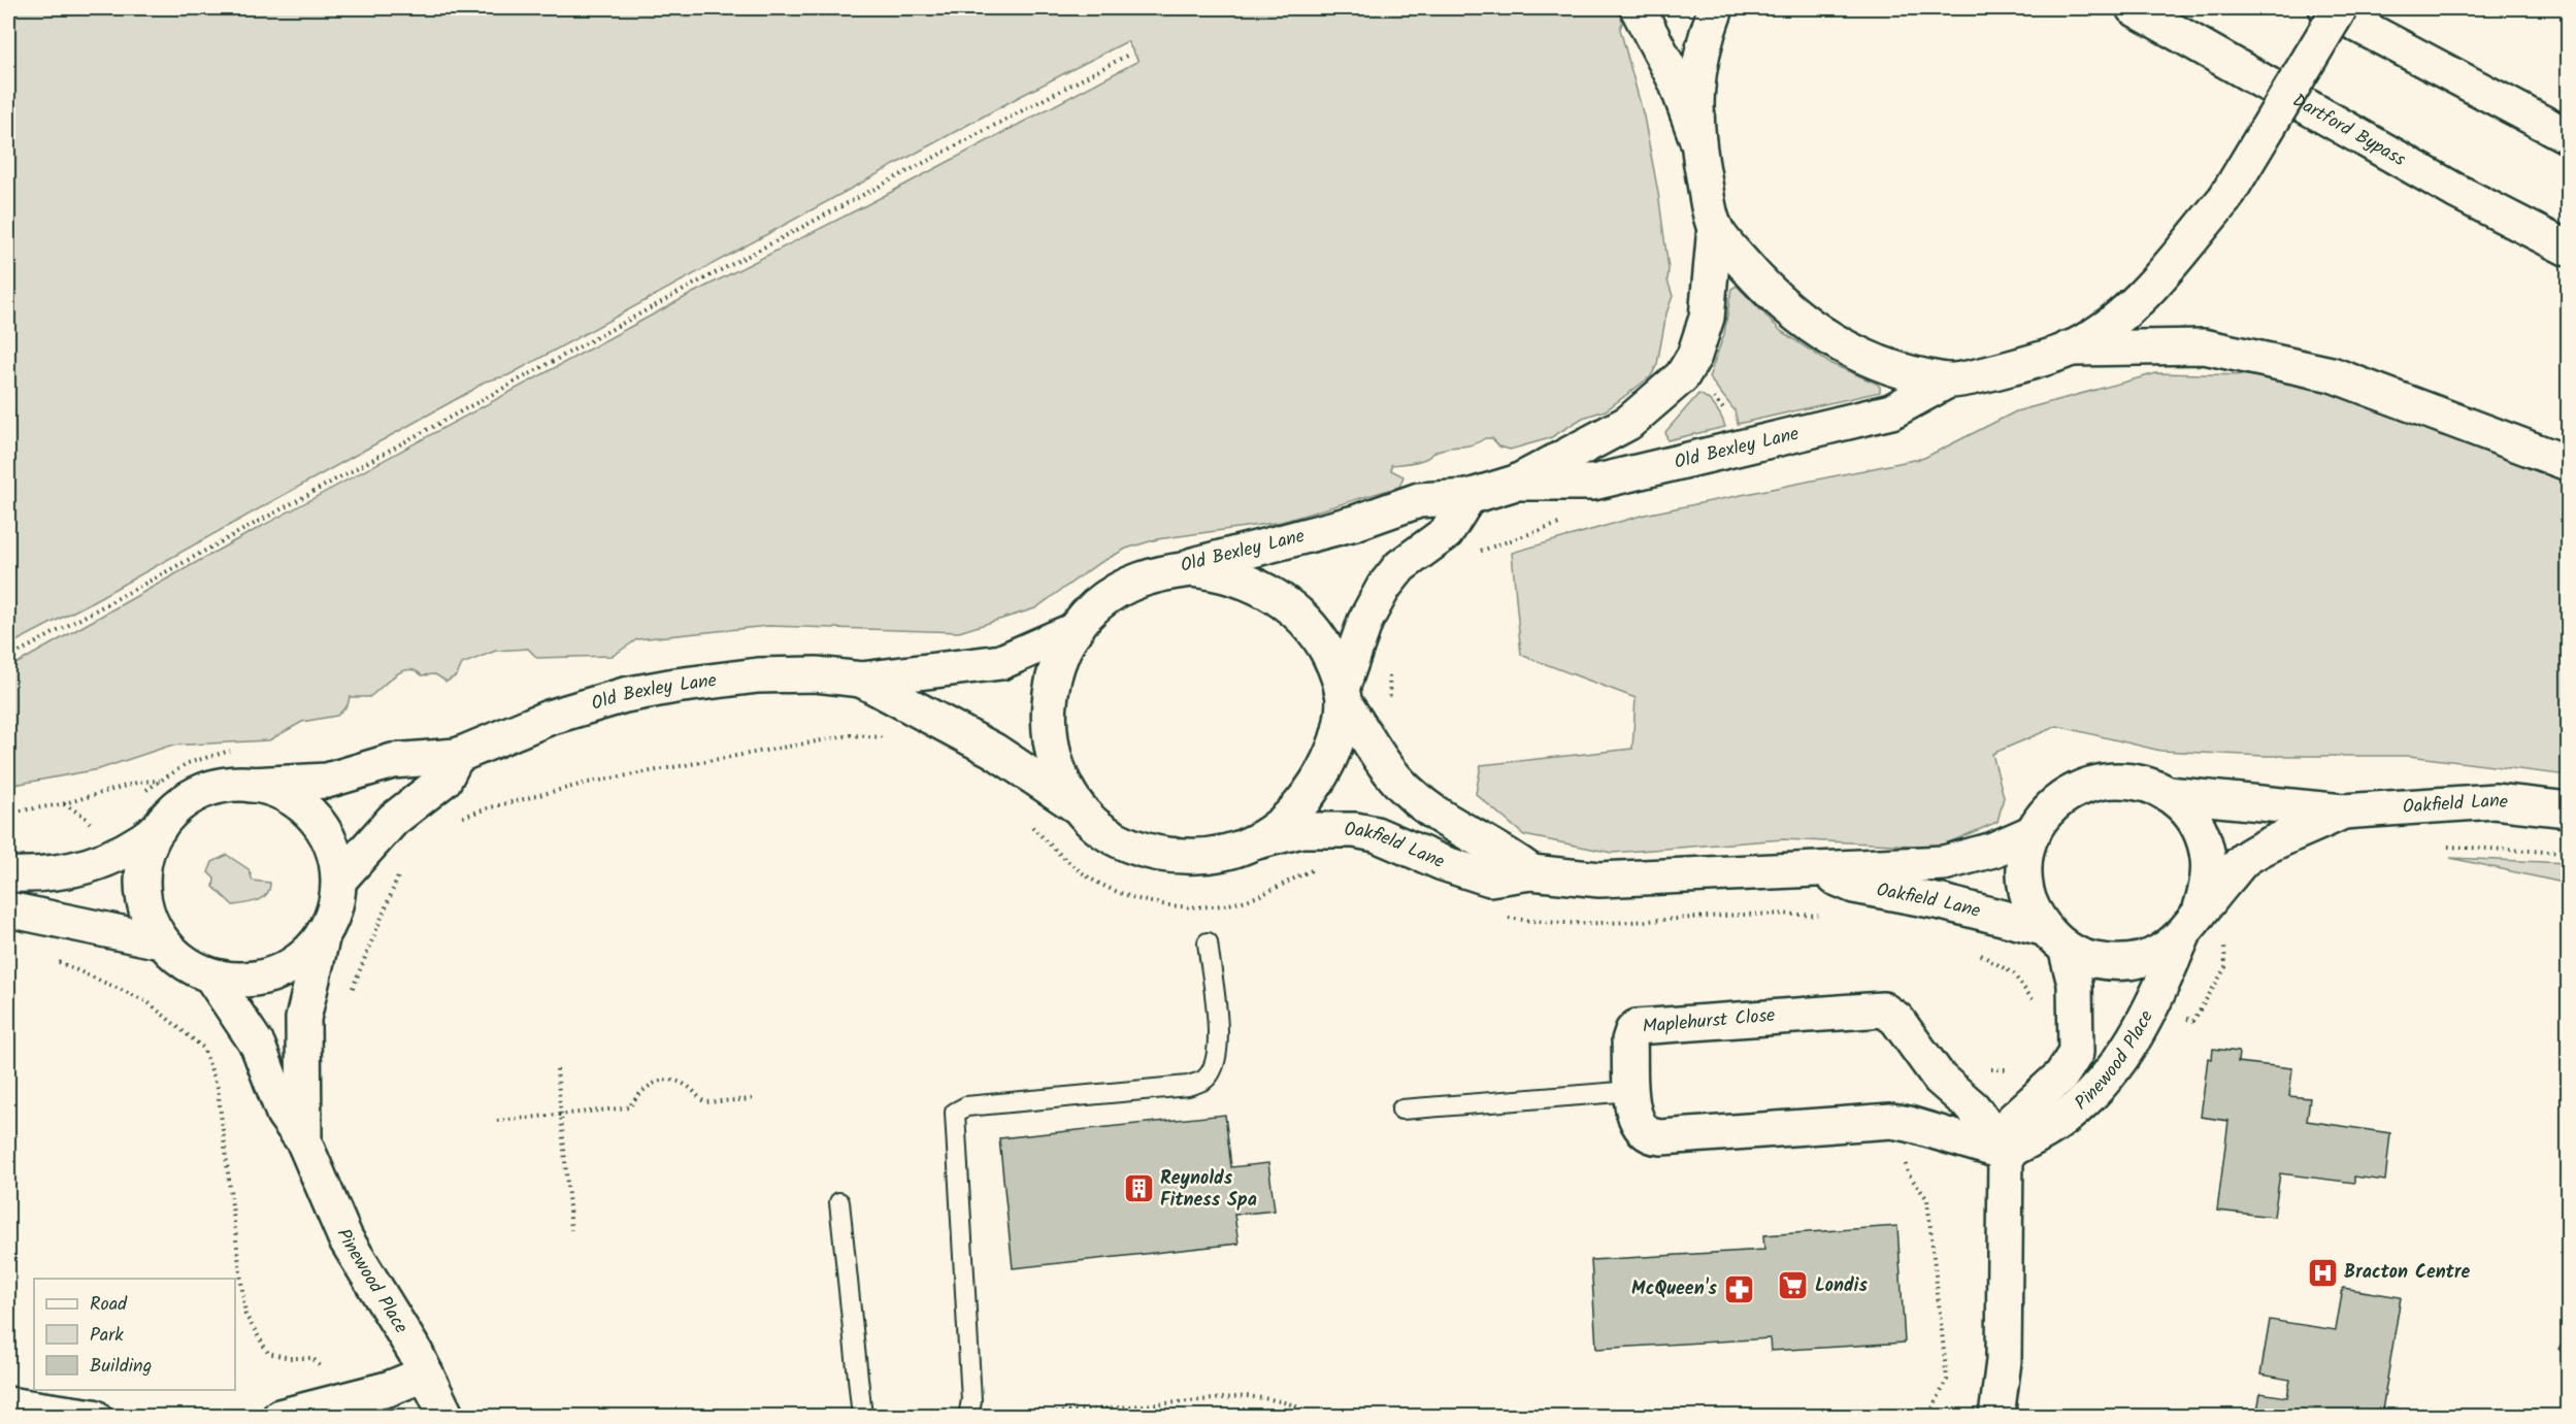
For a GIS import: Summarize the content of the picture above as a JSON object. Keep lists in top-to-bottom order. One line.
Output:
{"streets":{"main road":["Dartford Bypass","Old Bexley Lane","Oakfield Lane","Maplehurst Close","Pinewood Place"]},"crossings":[["Old Bexley Lane","Oakfield Lane"],["Old Bexley Lane","Pinewood Place"],["Oakfield Lane","Pinewood Place"],["Maplehurst Close","Pinewood Place"]],"places":{"building":["Reynolds Fitness Spa"],"hospital":["Bracton Centre"],"supermarket":["Londis"],"pharmacy":["McQueen's"]},"legend":["Road","Park","Building"]}
